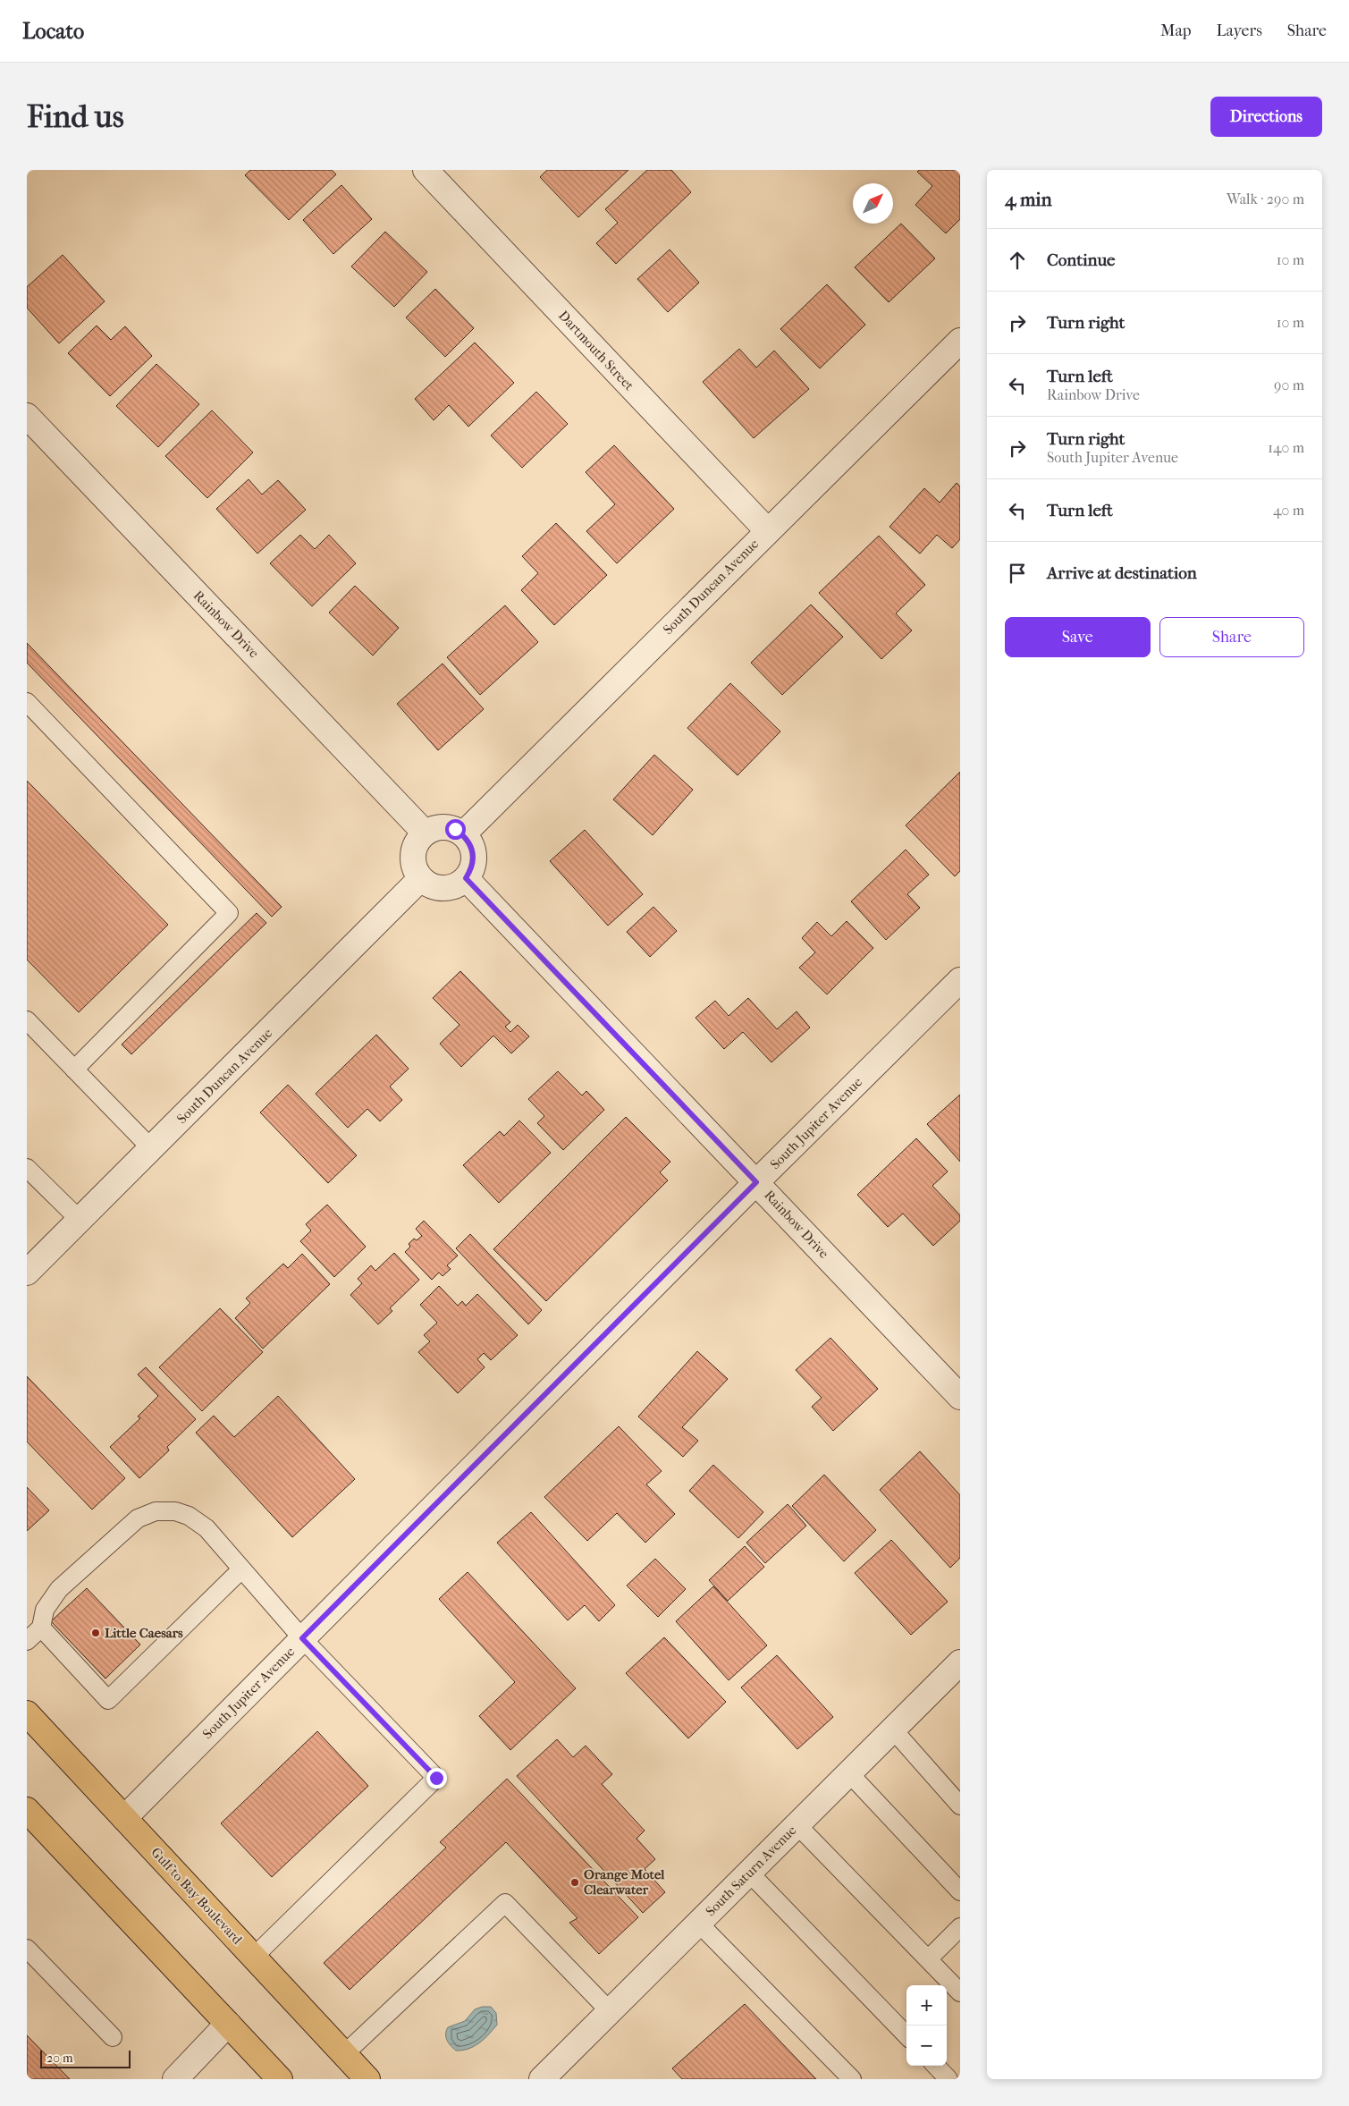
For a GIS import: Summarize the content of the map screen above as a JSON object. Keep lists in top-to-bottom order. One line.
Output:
{"streets":{"main road":["Gulf to Bay Boulevard"],"street":["Dartmouth Street","South Duncan Avenue","Rainbow Drive","South Jupiter Avenue","South Saturn Avenue"]},"crossings":[["Dartmouth Street","South Duncan Avenue"],["South Duncan Avenue","Rainbow Drive"],["Rainbow Drive","South Jupiter Avenue"],["South Jupiter Avenue","Gulf to Bay Boulevard"]],"places":["Little Caesars","Orange Motel Clearwater"],"scale_bar":"20 m","north":"top right","page":{"header":"Locato","nav":["Map","Layers","Share"],"buttons":["Directions",["Save","Share"]],"title":"Find us","heading":["4 min","Walk · 290 m"],"list":[["Continue","10 m"],["Turn right","10 m"],["Turn left","Rainbow Drive","90 m"],["Turn right","South Jupiter Avenue","140 m"],["Turn left","40 m"],"Arrive at destination"],"map_buttons":["+","−"],"scale":"20 m"}}
